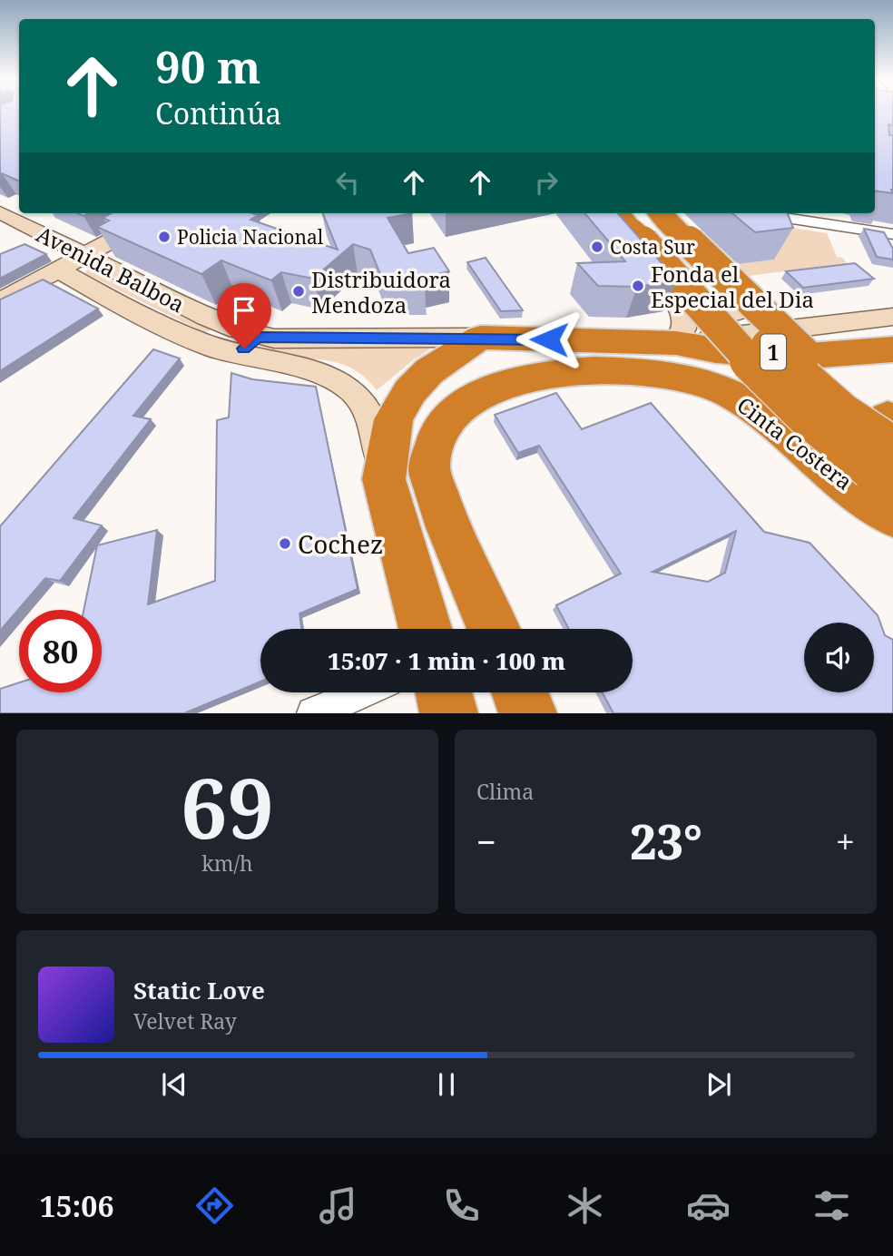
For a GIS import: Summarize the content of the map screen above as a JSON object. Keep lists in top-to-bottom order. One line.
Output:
{"streets":{"highway":["Avenida Balboa","1","Cinta Costera"]},"crossings":[["Avenida Balboa","1"]],"places":["Policia Nacional","Costa Sur","Fonda el Especial del Dia","Distribuidora Mendoza","Cochez"],"page":{"turn":["90 m","Continúa"],"limit":"80","trip":"15:07 · 1 min · 100 m","tile":[["69","km/h"],"Clima"],"heat":["−","23°","+"],"song":["Static Love","Velvet Ray"],"tabs":"15:06"}}
